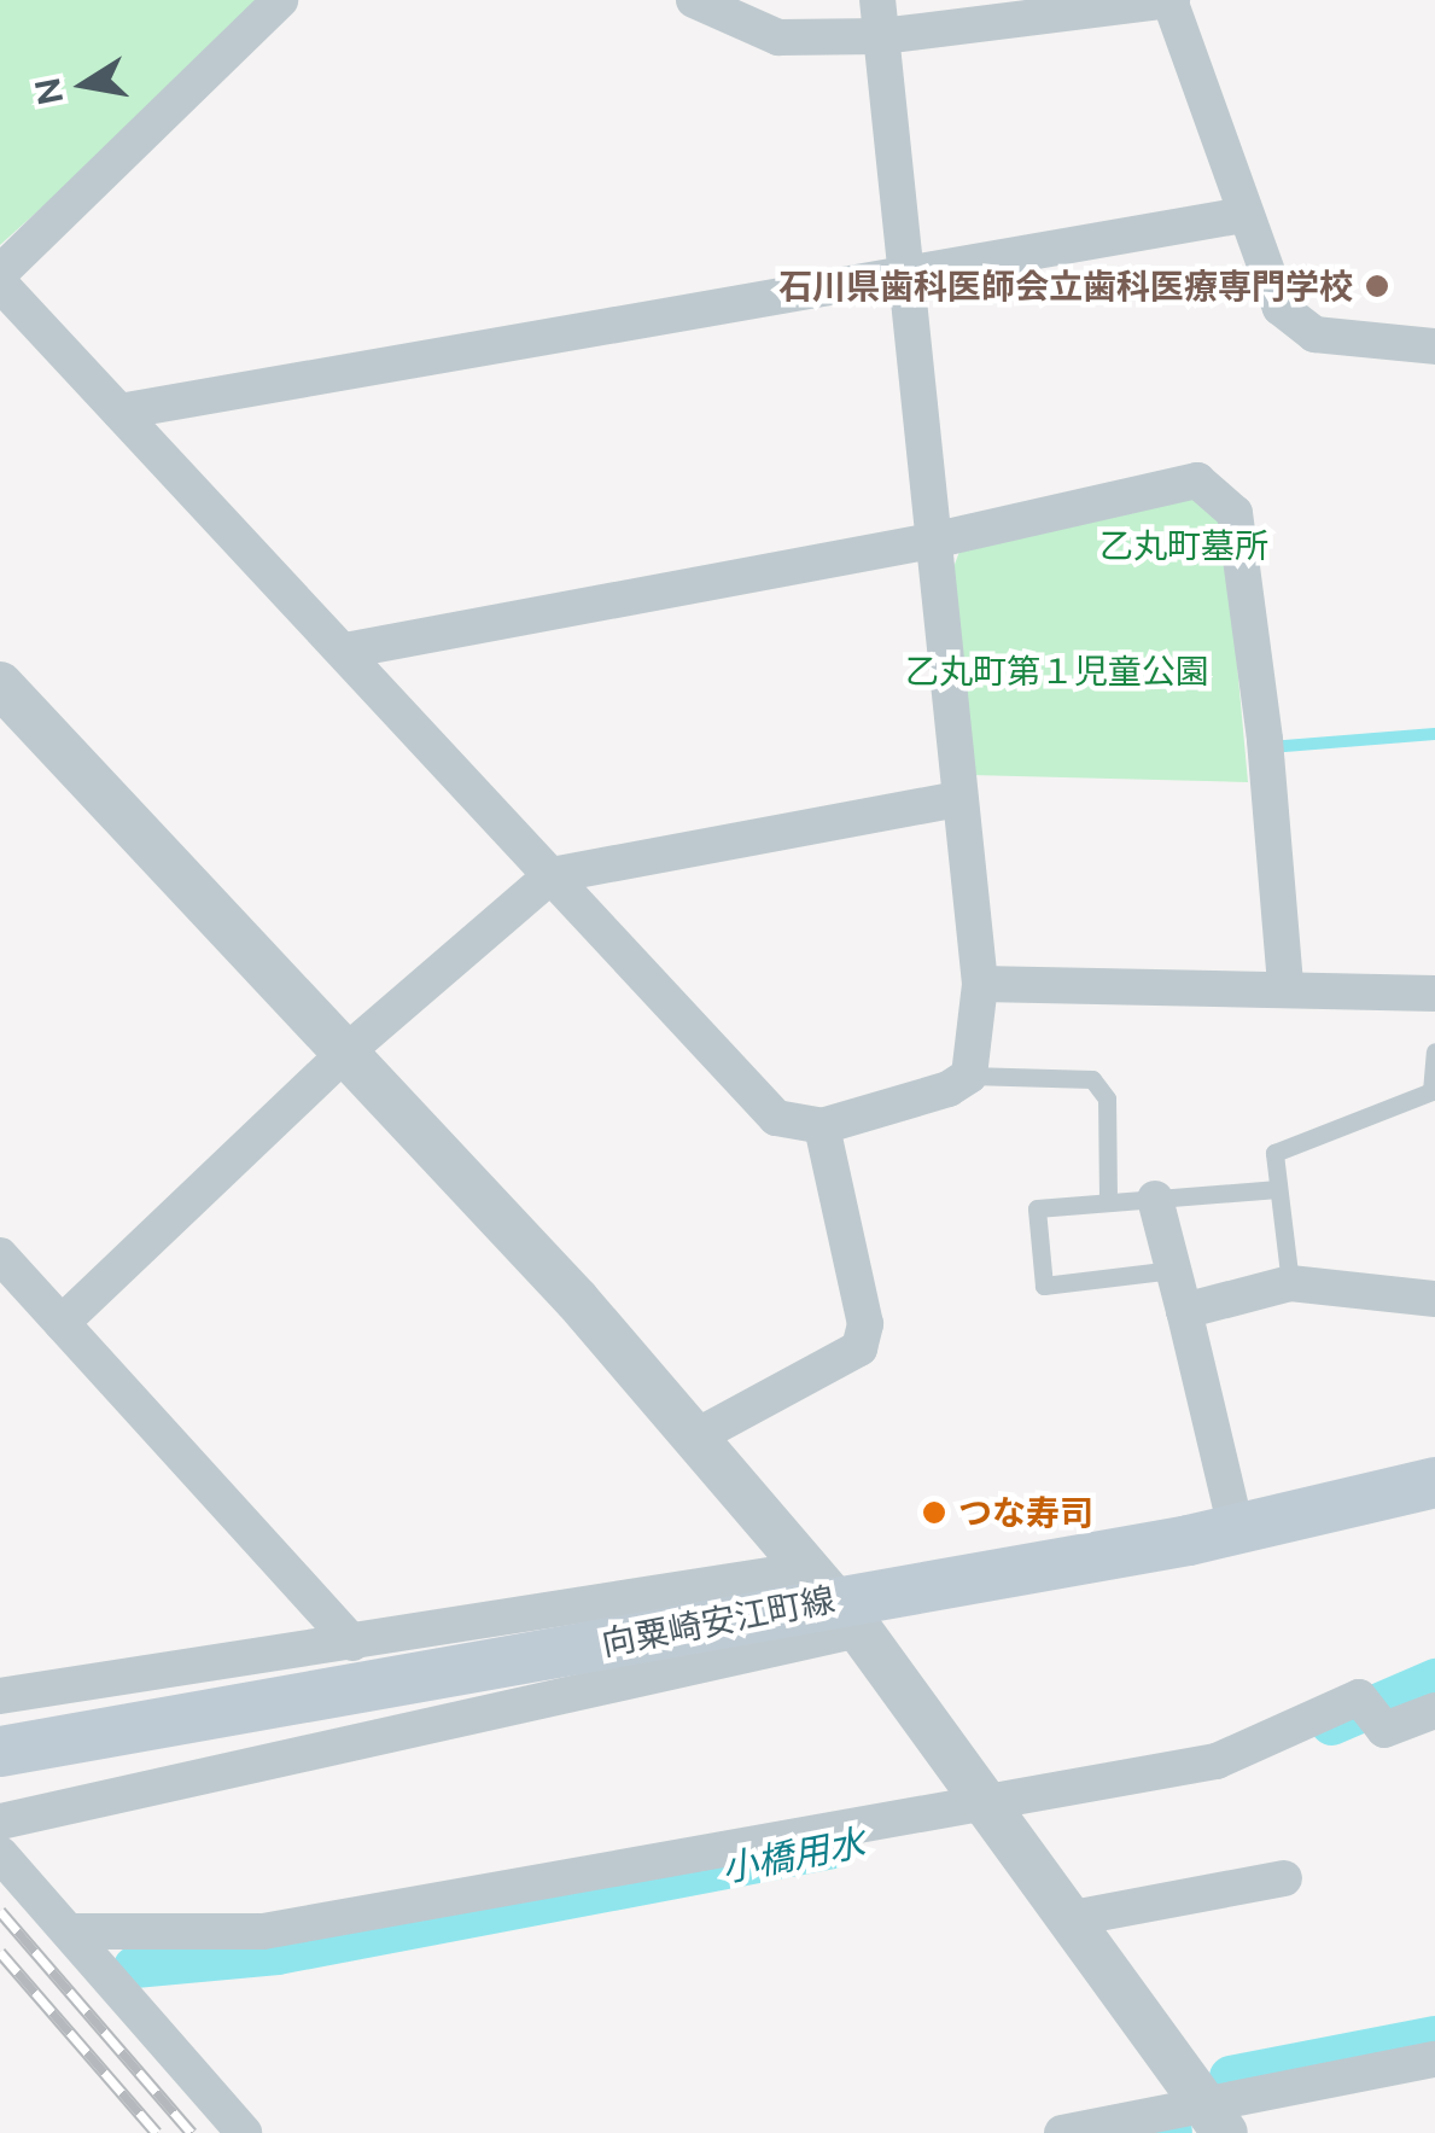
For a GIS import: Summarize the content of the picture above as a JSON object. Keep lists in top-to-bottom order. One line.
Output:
{"streets":{"main road":["向粟崎安江町線"]},"water":["小橋用水"],"parks":["乙丸町墓所","乙丸町第１児童公園"],"places":["石川県歯科医師会立歯科医療専門学校","つな寿司"],"north":"left"}
